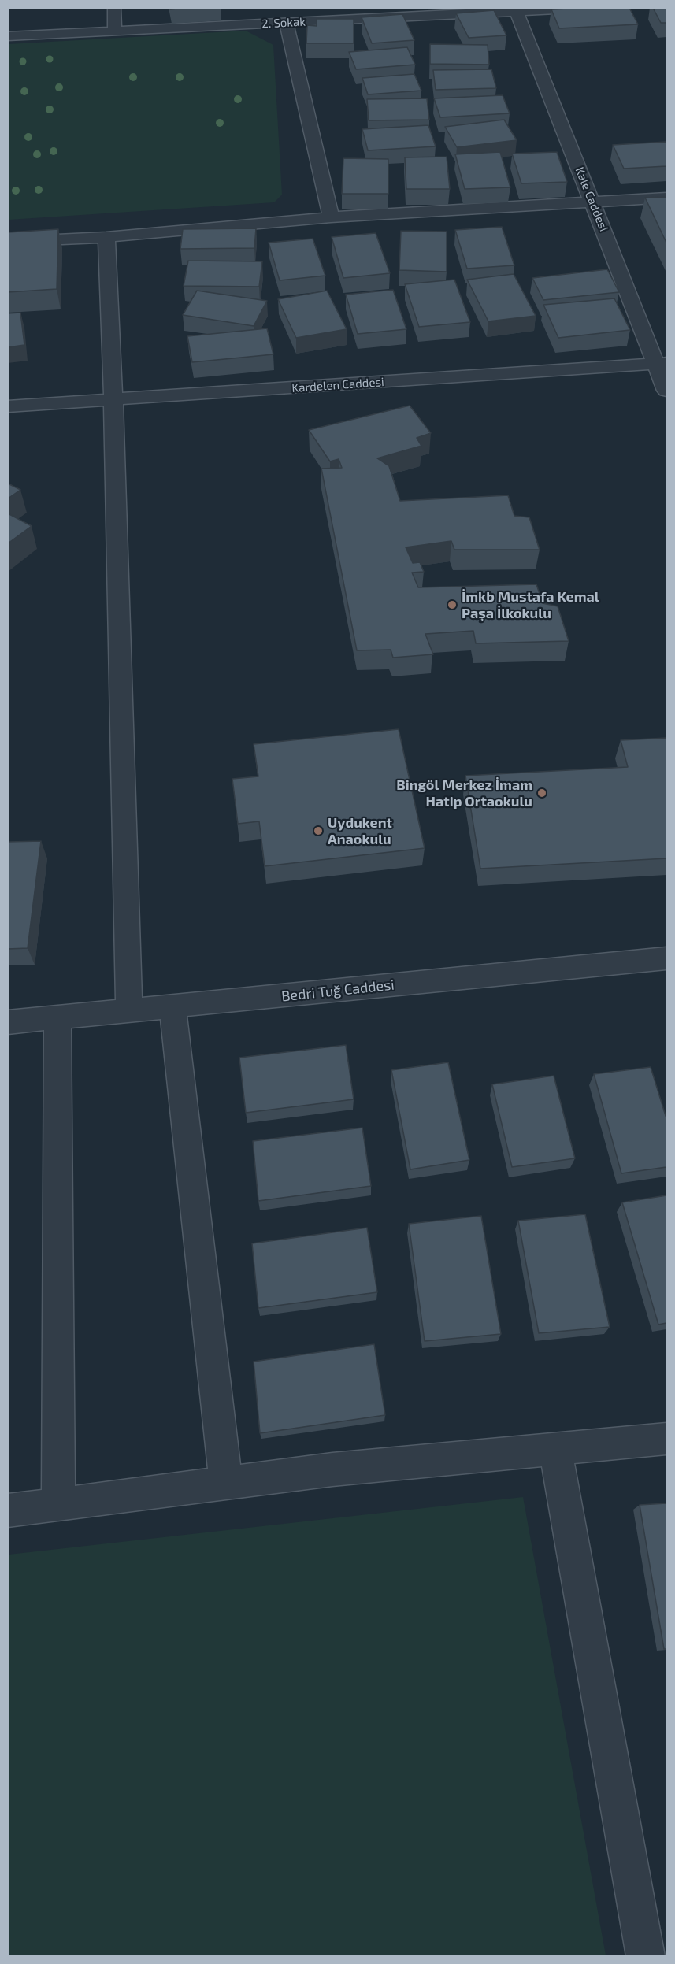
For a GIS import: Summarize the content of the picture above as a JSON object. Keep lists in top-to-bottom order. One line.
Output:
{"streets":{"street":["2. Sokak","Kale Caddesi","Kardelen Caddesi","Bedri Tuğ Caddesi"]},"crossings":[["2. Sokak","Kale Caddesi"],["Kale Caddesi","Kardelen Caddesi"]],"places":["İmkb Mustafa Kemal Paşa İlkokulu","Bingöl Merkez İmam Hatip Ortaokulu","Uydukent Anaokulu"]}
